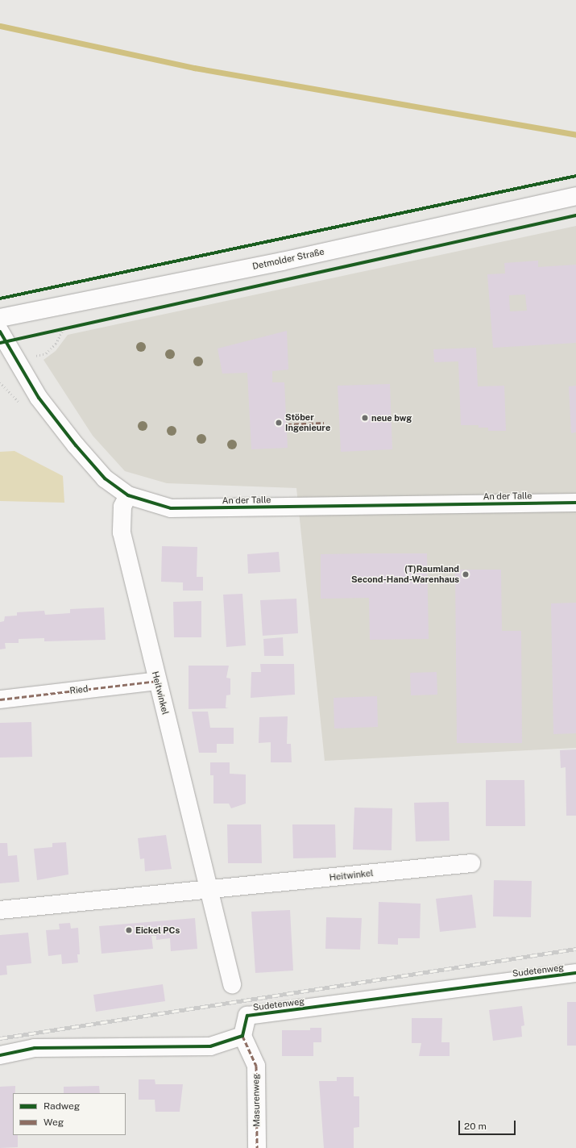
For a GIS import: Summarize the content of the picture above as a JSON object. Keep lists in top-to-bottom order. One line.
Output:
{"streets":{"street":["Detmolder Straße","An der Talle","Ried","Heitwinkel","Sudetenweg","Masurenweg"]},"crossings":[["An der Talle","Heitwinkel"],["Ried","Heitwinkel"],["Sudetenweg","Masurenweg"]],"places":["neue bwg","Stöber Ingenieure","(T)Raumland Second-Hand-Warenhaus","Eickel PCs"],"legend":["Radweg","Weg"],"scale_bar":"20 m"}
